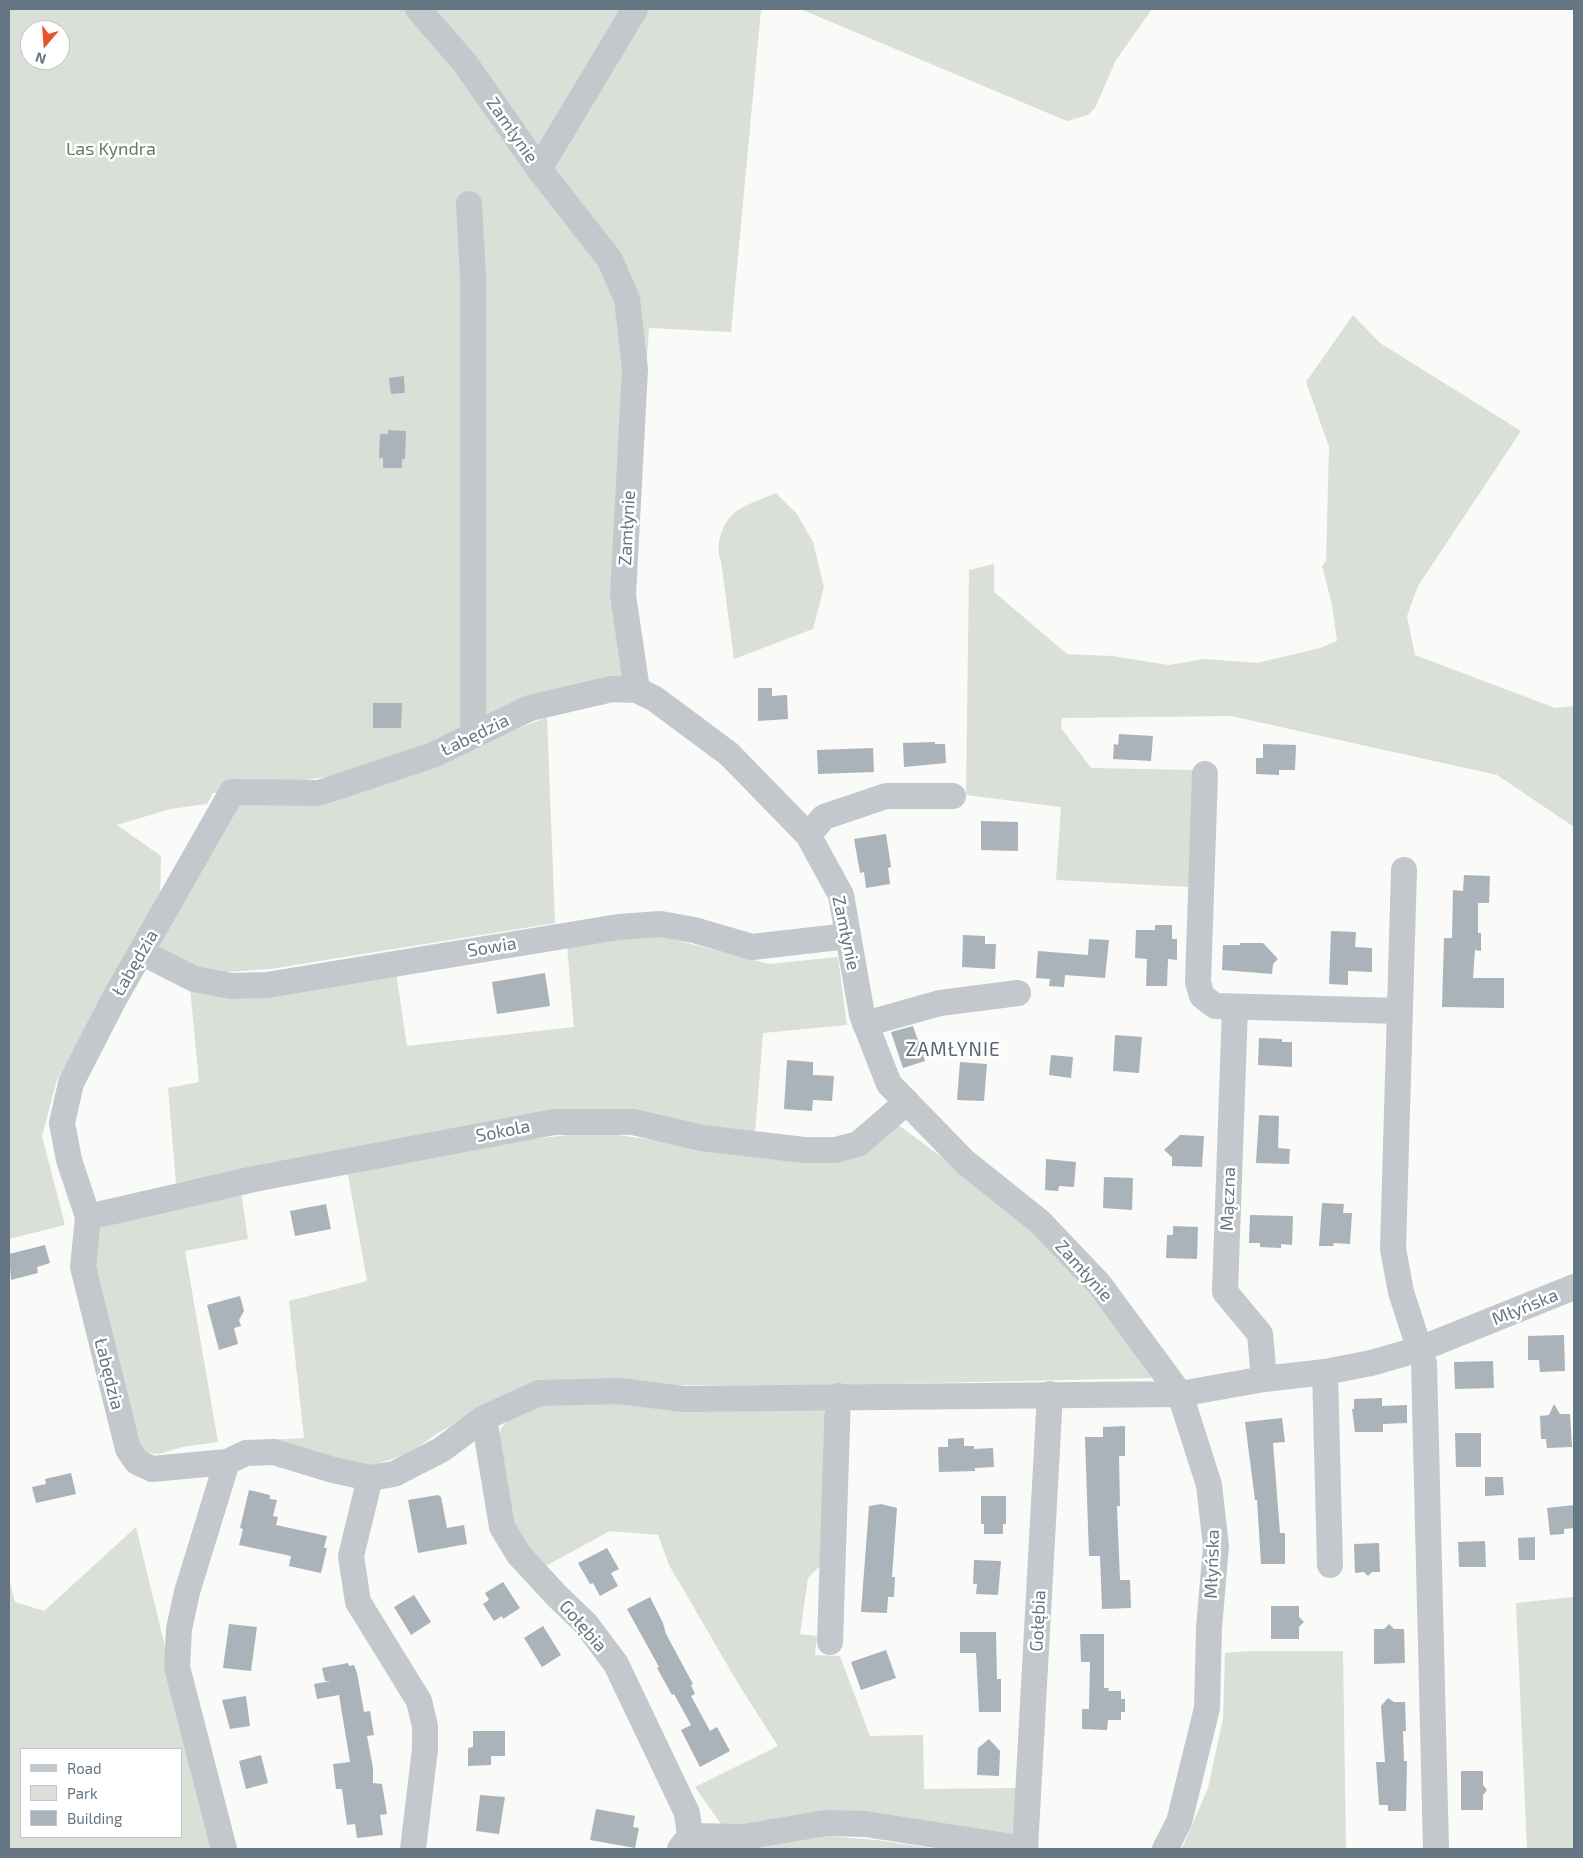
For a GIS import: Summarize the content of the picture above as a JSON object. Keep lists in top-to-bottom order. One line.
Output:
{"streets":{"street":["Zamłynie","Łabędzia","Sowia","Sokola","Mączna","Młyńska","Gołębia"]},"crossings":[["Zamłynie","Łabędzia"],["Zamłynie","Sowia"],["Zamłynie","Sokola"],["Zamłynie","Młyńska"],["Łabędzia","Sowia"],["Łabędzia","Sokola"],["Mączna","Młyńska"]],"districts":["ZAMŁYNIE"],"parks":["Las Kyndra"],"legend":["Road","Park","Building"],"north":"bottom"}
